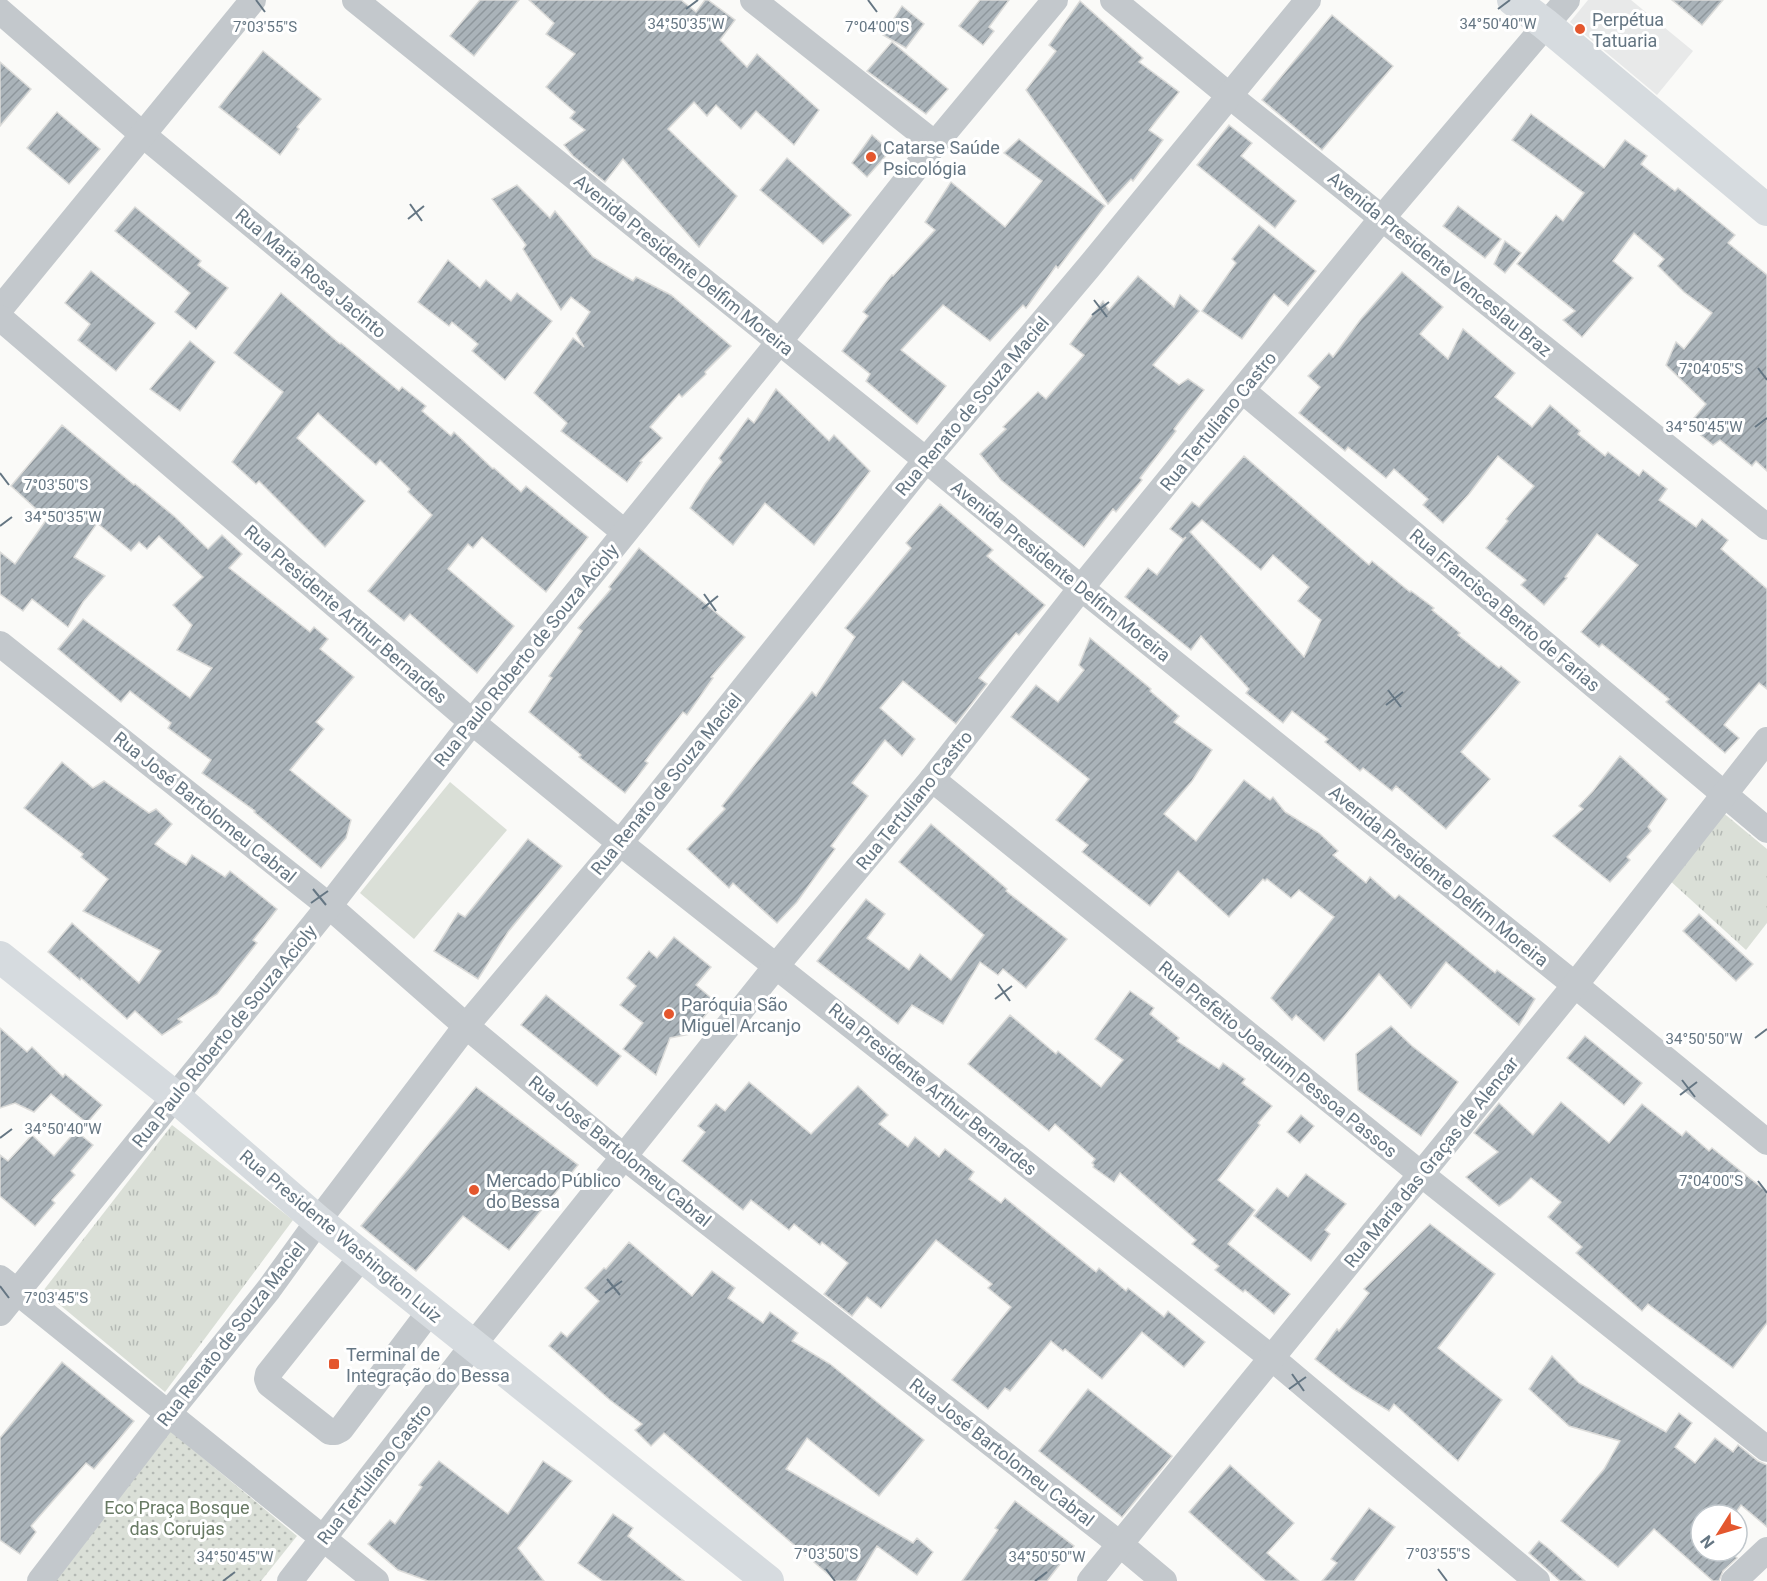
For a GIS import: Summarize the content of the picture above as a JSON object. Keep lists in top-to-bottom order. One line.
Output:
{"streets":{"main road":["Rua Presidente Washington Luiz"],"street":["Avenida Presidente Venceslau Braz","Avenida Presidente Delfim Moreira","Rua Maria Rosa Jacinto","Rua Renato de Souza Maciel","Rua Tertuliano Castro","Rua Francisca Bento de Farias","Rua Presidente Arthur Bernardes","Rua Paulo Roberto de Souza Acioly","Rua José Bartolomeu Cabral","Rua Prefeito Joaquim Pessoa Passos","Rua Maria das Graças de Alencar"]},"crossings":[["Avenida Presidente Venceslau Braz","Rua Renato de Souza Maciel"],["Avenida Presidente Venceslau Braz","Rua Tertuliano Castro"],["Avenida Presidente Delfim Moreira","Rua Renato de Souza Maciel"],["Avenida Presidente Delfim Moreira","Rua Tertuliano Castro"],["Avenida Presidente Delfim Moreira","Rua Paulo Roberto de Souza Acioly"],["Avenida Presidente Delfim Moreira","Rua Maria das Graças de Alencar"],["Rua Maria Rosa Jacinto","Rua Paulo Roberto de Souza Acioly"],["Rua Renato de Souza Maciel","Rua Presidente Arthur Bernardes"],["Rua Renato de Souza Maciel","Rua José Bartolomeu Cabral"],["Rua Renato de Souza Maciel","Rua Presidente Washington Luiz"],["Rua Tertuliano Castro","Rua Francisca Bento de Farias"],["Rua Tertuliano Castro","Rua Presidente Arthur Bernardes"],["Rua Tertuliano Castro","Rua José Bartolomeu Cabral"],["Rua Tertuliano Castro","Rua Prefeito Joaquim Pessoa Passos"],["Rua Tertuliano Castro","Rua Presidente Washington Luiz"],["Rua Francisca Bento de Farias","Rua Maria das Graças de Alencar"],["Rua Presidente Arthur Bernardes","Rua Paulo Roberto de Souza Acioly"],["Rua Presidente Arthur Bernardes","Rua Maria das Graças de Alencar"],["Rua Paulo Roberto de Souza Acioly","Rua José Bartolomeu Cabral"],["Rua Paulo Roberto de Souza Acioly","Rua Presidente Washington Luiz"],["Rua José Bartolomeu Cabral","Rua Maria das Graças de Alencar"],["Rua Prefeito Joaquim Pessoa Passos","Rua Maria das Graças de Alencar"]],"parks":["Eco Praça Bosque das Corujas"],"places":{"other":["Perpétua Tatuaria","Catarse Saúde Psicológia","Paróquia São Miguel Arcanjo","Mercado Público do Bessa"],"transit":["Terminal de Integração do Bessa"]},"north":"bottom left","coordinates":["34°50'35\"W","34°50'40\"W","7°03'55\"S","7°04'00\"S","7°04'05\"S","34°50'45\"W","7°03'50\"S","34°50'50\"W","7°03'45\"S"]}
